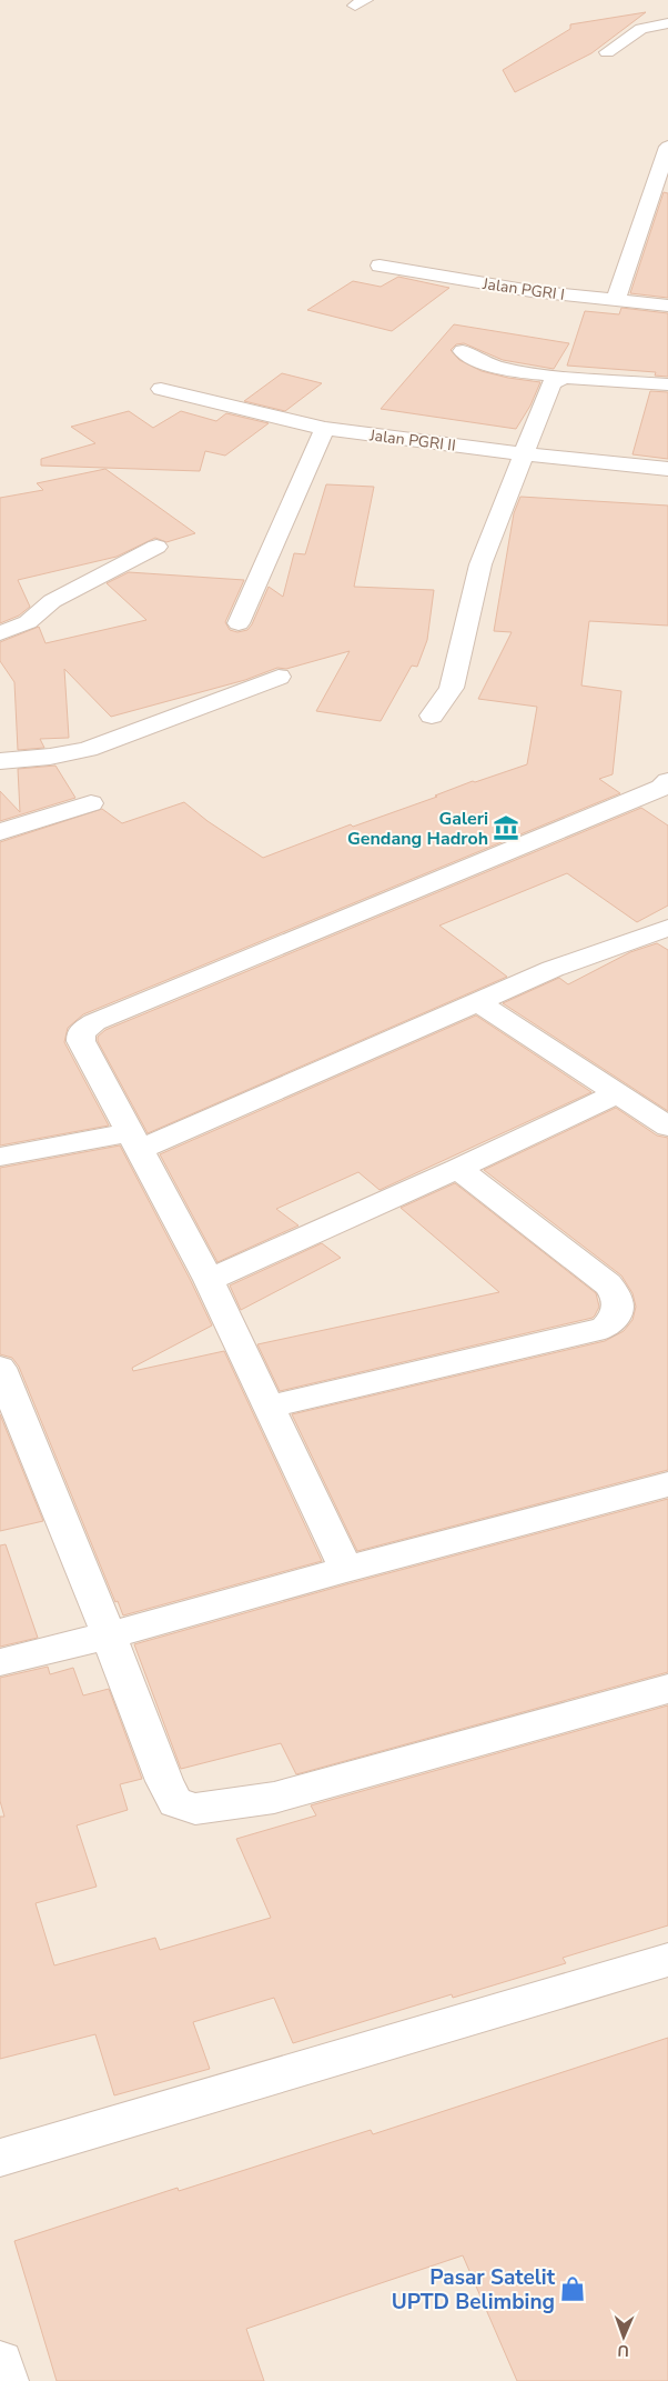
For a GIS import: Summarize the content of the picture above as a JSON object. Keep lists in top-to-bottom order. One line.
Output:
{"streets":{"street":["Jalan PGRI I","Jalan PGRI II"]},"places":{"museum":["Galeri Gendang Hadroh"],"shop":["Pasar Satelit UPTD Belimbing"]},"north":"bottom"}
